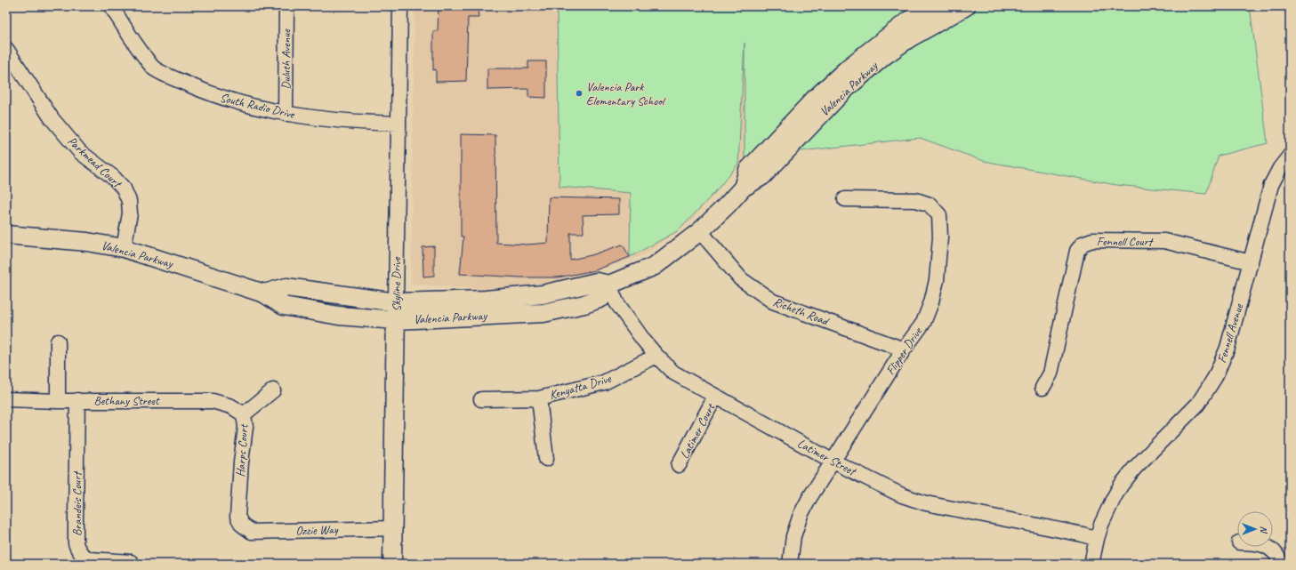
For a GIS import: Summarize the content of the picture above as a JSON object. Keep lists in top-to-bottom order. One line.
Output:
{"streets":{"main road":["Valencia Parkway","Skyline Drive"],"street":["Duluth Avenue","South Radio Drive","Parkmead Court","Fennell Court","Richeth Road","Fennell Avenue","Flipper Drive","Kenyatta Drive","Bethany Street","Latimer Court","Harps Court","Latimer Street","Brandeis Court","Ozzie Way"]},"crossings":[["Duluth Avenue","South Radio Drive"],["Valencia Parkway","Parkmead Court"],["Valencia Parkway","Skyline Drive"],["Valencia Parkway","Richeth Road"],["Valencia Parkway","Latimer Street"],["South Radio Drive","Skyline Drive"],["Fennell Court","Fennell Avenue"],["Skyline Drive","Ozzie Way"],["Richeth Road","Flipper Drive"],["Fennell Avenue","Latimer Street"],["Flipper Drive","Latimer Street"],["Kenyatta Drive","Latimer Street"],["Bethany Street","Harps Court"],["Bethany Street","Brandeis Court"],["Latimer Court","Latimer Street"],["Harps Court","Ozzie Way"]],"places":["Valencia Park Elementary School"],"north":"right"}
